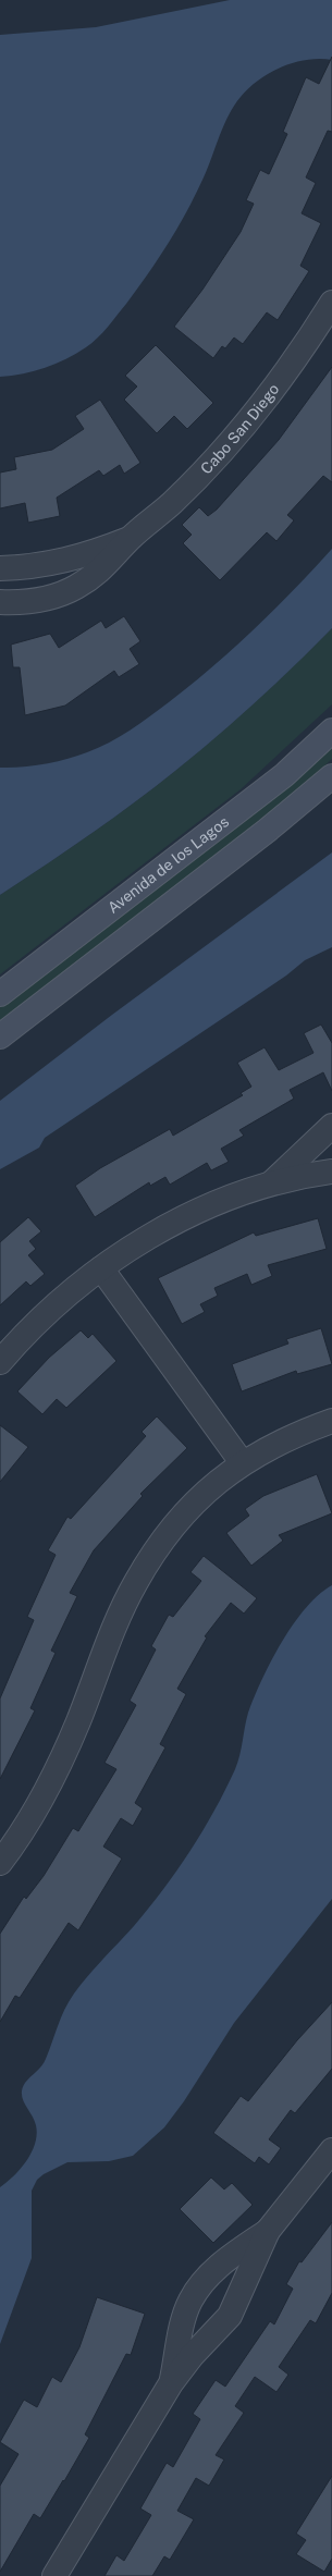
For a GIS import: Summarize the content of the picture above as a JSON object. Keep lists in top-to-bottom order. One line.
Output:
{"streets":{"street":["Cabo San Diego","Avenida de los Lagos"]}}
